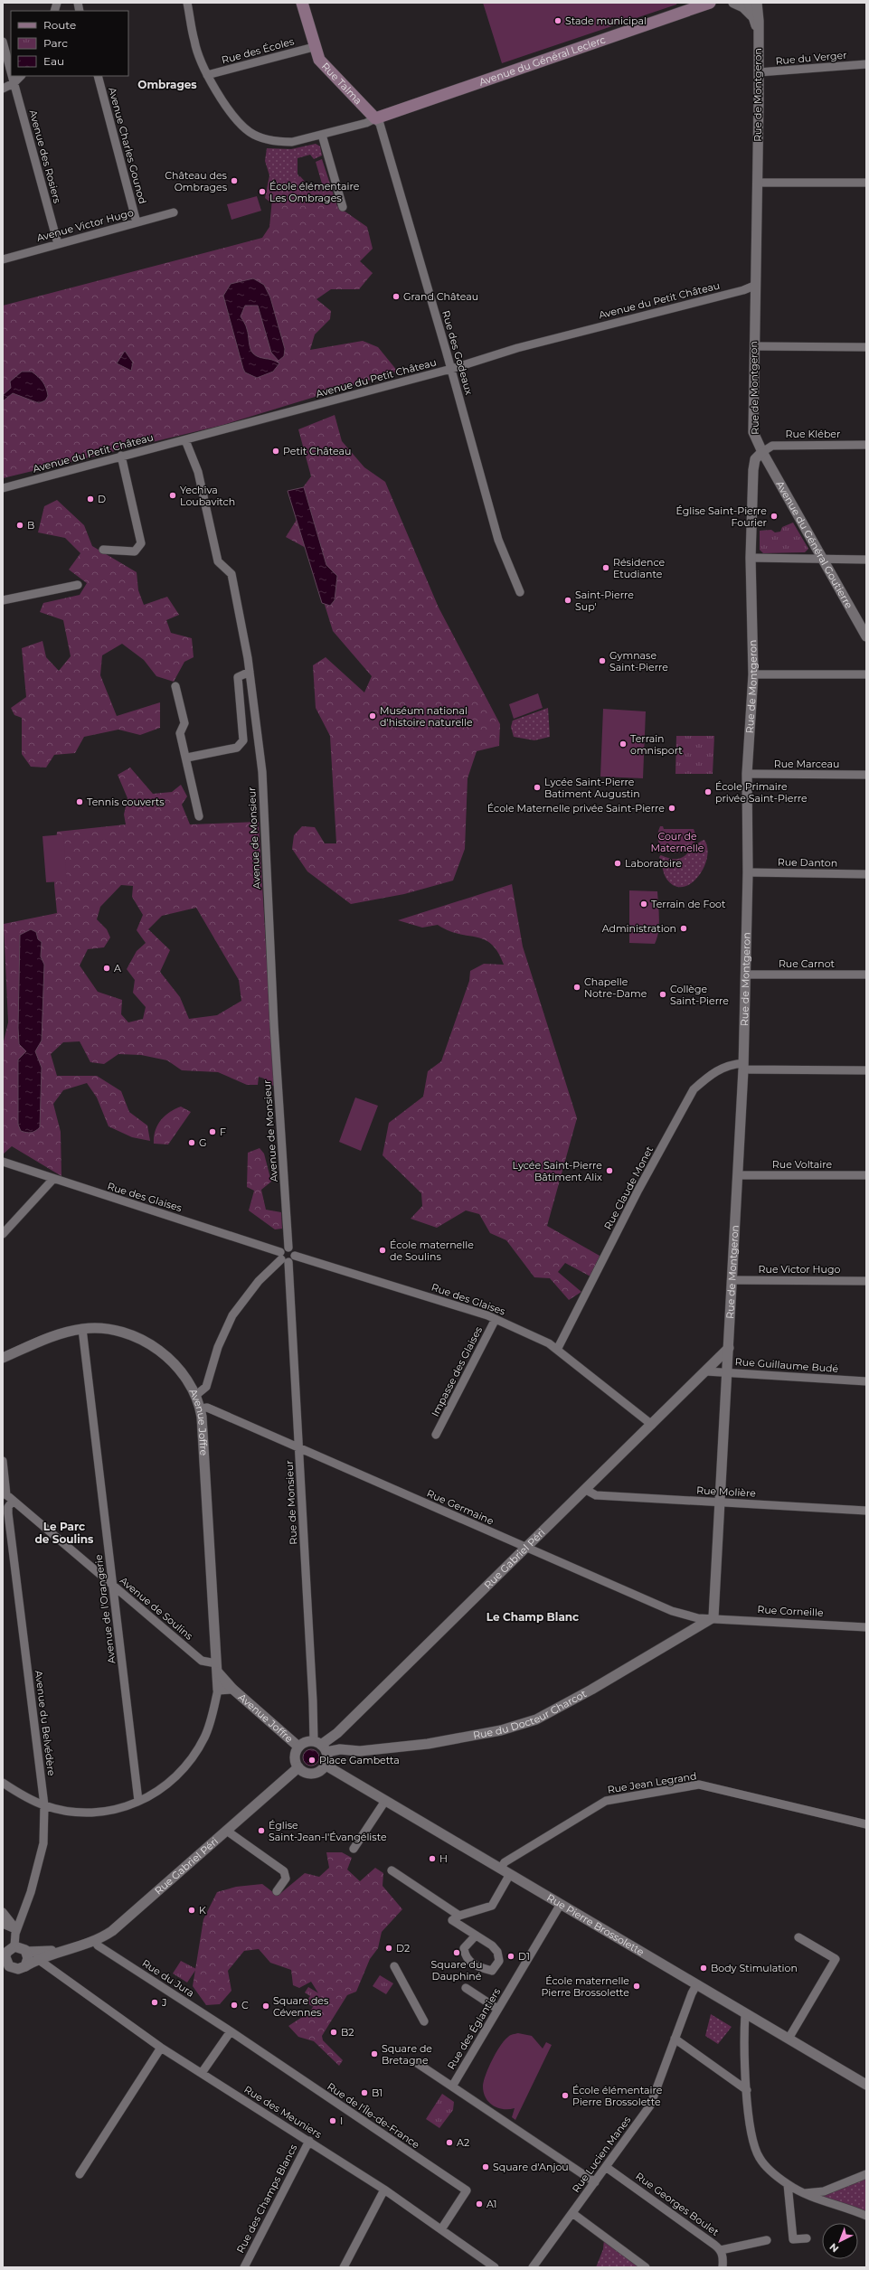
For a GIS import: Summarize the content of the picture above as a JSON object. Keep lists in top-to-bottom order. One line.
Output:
{"streets":{"main road":["Avenue du Général Leclerc","Rue Talma"],"street":["Rue des Écoles","Rue du Verger","Rue de Montgeron","Avenue Charles Gounod","Avenue des Rosiers","Avenue Victor Hugo","Avenue du Petit Château","Rue des Godeaux","Rue Kléber","Avenue du Général Goutierre","Rue Marceau","Avenue de Monsieur","Rue Danton","Rue Carnot","Rue Voltaire","Rue Claude Monet","Rue des Glaises","Rue Victor Hugo","Rue Guillaume Budé","Impasse des Glaises","Avenue Joffre","Rue Molière","Rue de Monsieur","Rue Germaine","Rue Gabriel Péri","Avenue de Soulins","Avenue de l'Orangerie","Rue Corneille","Rue du Docteur Charcot","Avenue du Belvédère","Rue Jean Legrand","Rue Pierre Brossolette","Rue du Jura","Rue des Églantiers","Rue des Meuniers","Rue de l'Île-de-France","Rue Lucien Manes","Rue des Champs Blancs","Rue Georges Boulet"]},"crossings":[["Rue des Écoles","Rue Talma"],["Rue du Verger","Rue de Montgeron"],["Avenue du Général Leclerc","Rue Talma"],["Avenue du Général Leclerc","Rue des Godeaux"],["Rue Talma","Rue des Godeaux"],["Rue de Montgeron","Avenue du Petit Château"],["Rue de Montgeron","Rue Kléber"],["Rue de Montgeron","Avenue du Général Goutierre"],["Rue de Montgeron","Rue Marceau"],["Rue de Montgeron","Rue Danton"],["Rue de Montgeron","Rue Carnot"],["Rue de Montgeron","Rue Voltaire"],["Rue de Montgeron","Rue Claude Monet"],["Rue de Montgeron","Rue Victor Hugo"],["Rue de Montgeron","Rue Guillaume Budé"],["Rue de Montgeron","Rue Molière"],["Rue de Montgeron","Rue Germaine"],["Rue de Montgeron","Rue Corneille"],["Rue de Montgeron","Rue du Docteur Charcot"],["Avenue Charles Gounod","Avenue Victor Hugo"],["Avenue des Rosiers","Avenue Victor Hugo"],["Avenue du Petit Château","Rue des Godeaux"],["Avenue du Petit Château","Avenue de Monsieur"],["Rue Kléber","Avenue du Général Goutierre"],["Avenue de Monsieur","Rue des Glaises"],["Avenue de Monsieur","Rue de Monsieur"],["Rue Claude Monet","Rue des Glaises"],["Rue des Glaises","Impasse des Glaises"],["Rue des Glaises","Rue de Monsieur"],["Rue des Glaises","Rue Gabriel Péri"],["Rue Guillaume Budé","Rue Gabriel Péri"],["Avenue Joffre","Rue de Monsieur"],["Avenue Joffre","Rue Germaine"],["Avenue Joffre","Rue Gabriel Péri"],["Avenue Joffre","Avenue de Soulins"],["Avenue Joffre","Avenue de l'Orangerie"],["Avenue Joffre","Rue du Docteur Charcot"],["Avenue Joffre","Rue Pierre Brossolette"],["Rue Molière","Rue Gabriel Péri"],["Rue de Monsieur","Rue Germaine"],["Rue de Monsieur","Rue Gabriel Péri"],["Rue de Monsieur","Rue du Docteur Charcot"],["Rue de Monsieur","Rue Pierre Brossolette"],["Rue Germaine","Rue Gabriel Péri"],["Rue Germaine","Rue Corneille"],["Rue Germaine","Rue du Docteur Charcot"],["Rue Gabriel Péri","Rue du Docteur Charcot"],["Rue Gabriel Péri","Avenue du Belvédère"],["Rue Gabriel Péri","Rue Pierre Brossolette"],["Rue Gabriel Péri","Rue du Jura"],["Rue Gabriel Péri","Rue des Meuniers"],["Avenue de Soulins","Avenue de l'Orangerie"],["Avenue de Soulins","Avenue du Belvédère"],["Rue Corneille","Rue du Docteur Charcot"],["Rue du Docteur Charcot","Rue Pierre Brossolette"],["Rue Jean Legrand","Rue Pierre Brossolette"],["Rue Pierre Brossolette","Rue des Églantiers"],["Rue Pierre Brossolette","Rue Lucien Manes"],["Rue du Jura","Rue de l'Île-de-France"],["Rue des Meuniers","Rue de l'Île-de-France"],["Rue des Meuniers","Rue des Champs Blancs"],["Rue Lucien Manes","Rue Georges Boulet"]],"districts":["Ombrages","Le Parc de Soulins","Le Champ Blanc"],"parks":["Cour de Maternelle"],"places":["Stade municipal","Château des Ombrages","École élémentaire Les Ombrages","Grand Château","Petit Château","Yechiva Loubavitch","D","Église Saint-Pierre Fourier","B","Résidence Etudiante","Saint-Pierre Sup'","Gymnase Saint-Pierre","Muséum national d'histoire naturelle","Terrain omnisport","Lycée Saint-Pierre Batiment Augustin","École Primaire privée Saint-Pierre","Tennis couverts","École Maternelle privée Saint-Pierre","Laboratoire","Terrain de Foot","Administration","A","Chapelle Notre-Dame","Collège Saint-Pierre","F","G","Lycée Saint-Pierre Bâtiment Alix","École maternelle de Soulins","Place Gambetta","Église Saint-Jean-l'Évangéliste","H","K","D2","Square du Dauphiné","D1","Body Stimulation","École maternelle Pierre Brossolette","J","C","Square des Cévennes","B2","Square de Bretagne","B1","École élémentaire Pierre Brossolette","I","A2","Square d'Anjou","A1"],"legend":["Route","Parc","Eau"],"north":"bottom left"}
